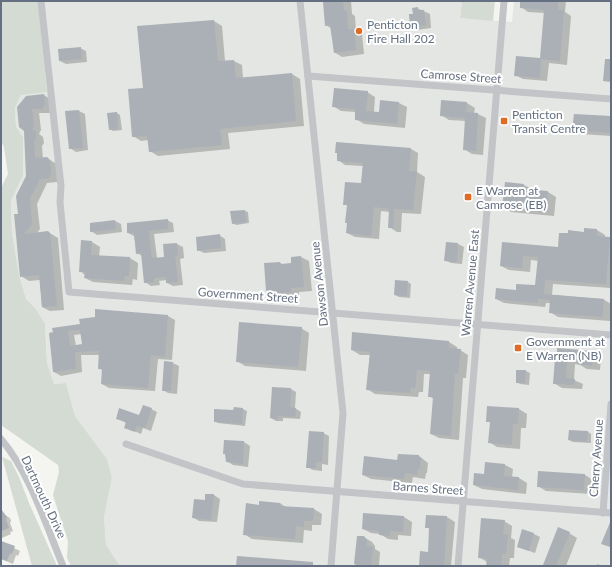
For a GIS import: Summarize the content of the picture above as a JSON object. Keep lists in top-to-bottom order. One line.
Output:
{"streets":{"street":["Camrose Street","Warren Avenue East","Dawson Avenue","Government Street","Cherry Avenue","Barnes Street","Dartmouth Drive"]},"crossings":[["Camrose Street","Warren Avenue East"],["Camrose Street","Dawson Avenue"],["Warren Avenue East","Government Street"],["Warren Avenue East","Barnes Street"],["Dawson Avenue","Government Street"],["Dawson Avenue","Barnes Street"],["Cherry Avenue","Barnes Street"]],"places":{"other":["Penticton Fire Hall 202"],"transit":["Penticton Transit Centre","E Warren at Camrose (EB)","Government at E Warren (NB)"]}}
